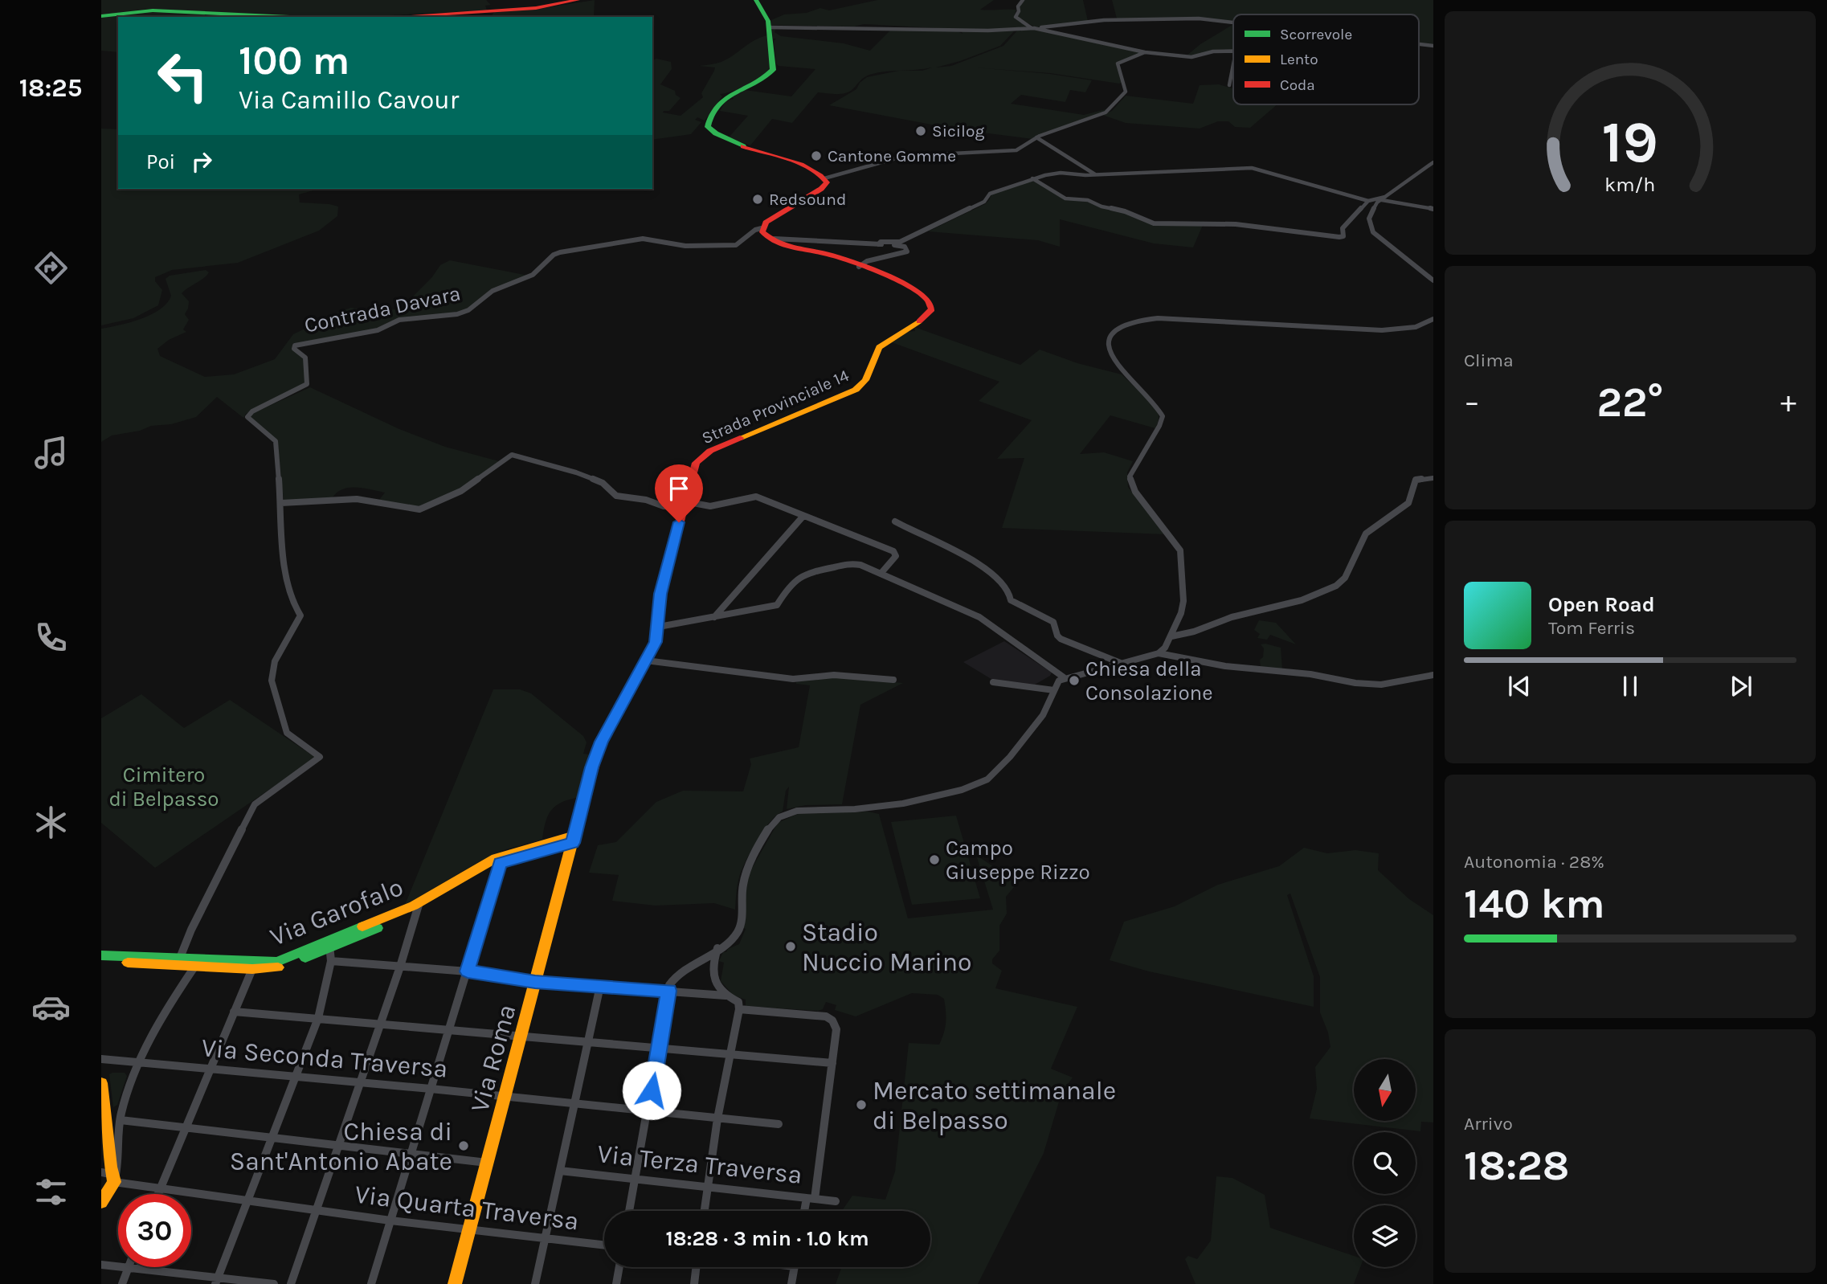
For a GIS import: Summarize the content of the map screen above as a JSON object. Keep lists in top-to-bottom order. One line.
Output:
{"streets":{"main road":["Strada Provinciale 14","Via Garofalo","Via Roma"],"street":["Contrada Davara","Via Seconda Traversa","Via Terza Traversa","Via Quarta Traversa"]},"crossings":[["Contrada Davara","Strada Provinciale 14"],["Contrada Davara","Via Garofalo"],["Strada Provinciale 14","Via Roma"],["Via Garofalo","Via Roma"],["Via Seconda Traversa","Via Roma"],["Via Roma","Via Quarta Traversa"]],"parks":["Cimitero di Belpasso"],"places":["Sicilog","Cantone Gomme","Redsound","Chiesa della Consolazione","Campo Giuseppe Rizzo","Stadio Nuccio Marino","Mercato settimanale di Belpasso","Chiesa di Sant'Antonio Abate"],"legend":["Scorrevole","Lento","Coda"],"north":"bottom","page":{"tabs":"18:25","turn":["100 m","Via Camillo Cavour"],"then":"Poi","tile":["Clima",["Autonomia · 28%","140 km"],["Arrivo","18:28"]],"heat":["−","22°","+"],"song":["Open Road","Tom Ferris"],"limit":"30","trip":"18:28 · 3 min · 1.0 km","gauge":["19","km/h"]}}
